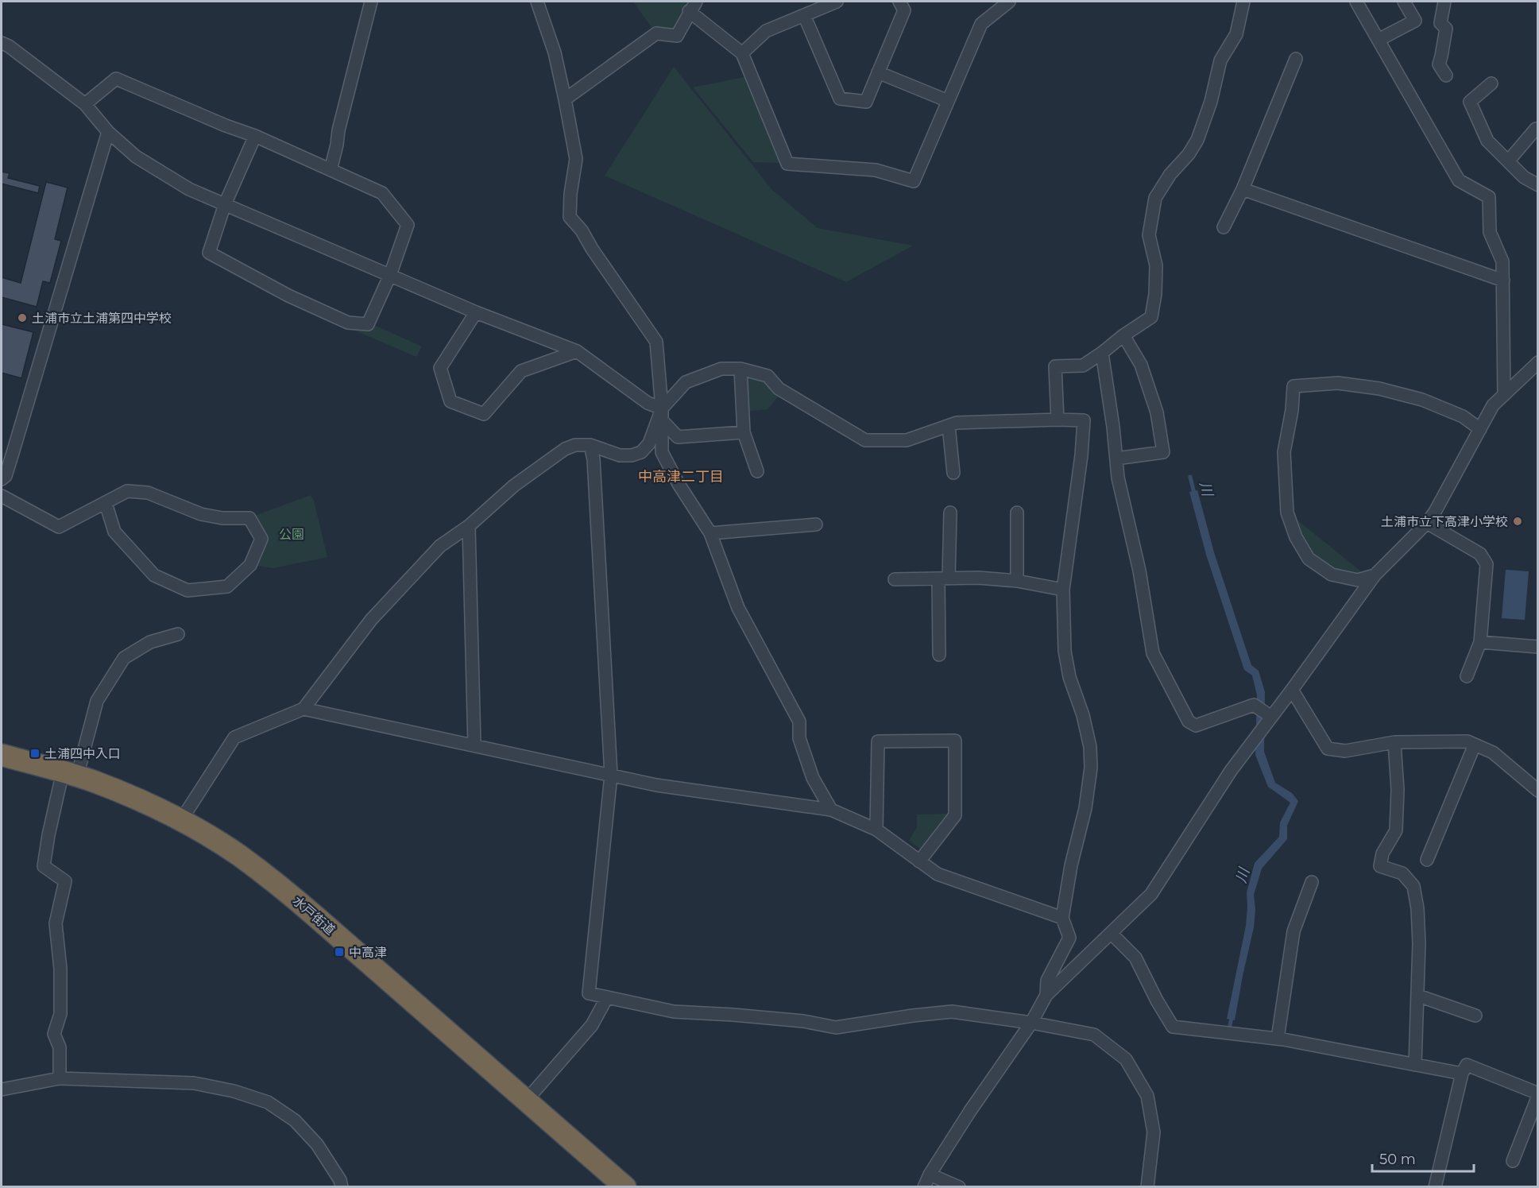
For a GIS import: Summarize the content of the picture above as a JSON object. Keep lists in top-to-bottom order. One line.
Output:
{"streets":{"highway":["水戸街道"]},"districts":["中高津二丁目"],"water":["川"],"parks":["公園"],"places":{"other":["土浦市立土浦第四中学校","土浦市立下高津小学校"],"transit":["土浦四中入口","中高津"]},"scale_bar":"50 m"}
